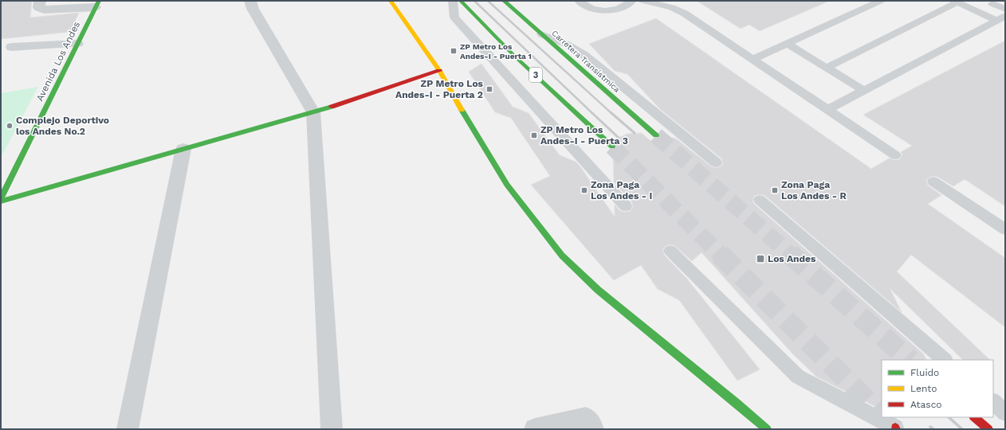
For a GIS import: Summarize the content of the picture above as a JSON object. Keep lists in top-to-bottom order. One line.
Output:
{"streets":{"street":["Avenida Los Andes","Carretera Transístmica","3"]},"places":{"transit":["ZP Metro Los Andes-I - Puerta 1","ZP Metro Los Andes-I - Puerta 2","ZP Metro Los Andes-I - Puerta 3","Zona Paga Los Andes - I","Zona Paga Los Andes - R","Los Andes"],"other":["Complejo Deportivo los Andes No.2"]},"legend":["Fluido","Lento","Atasco"]}
